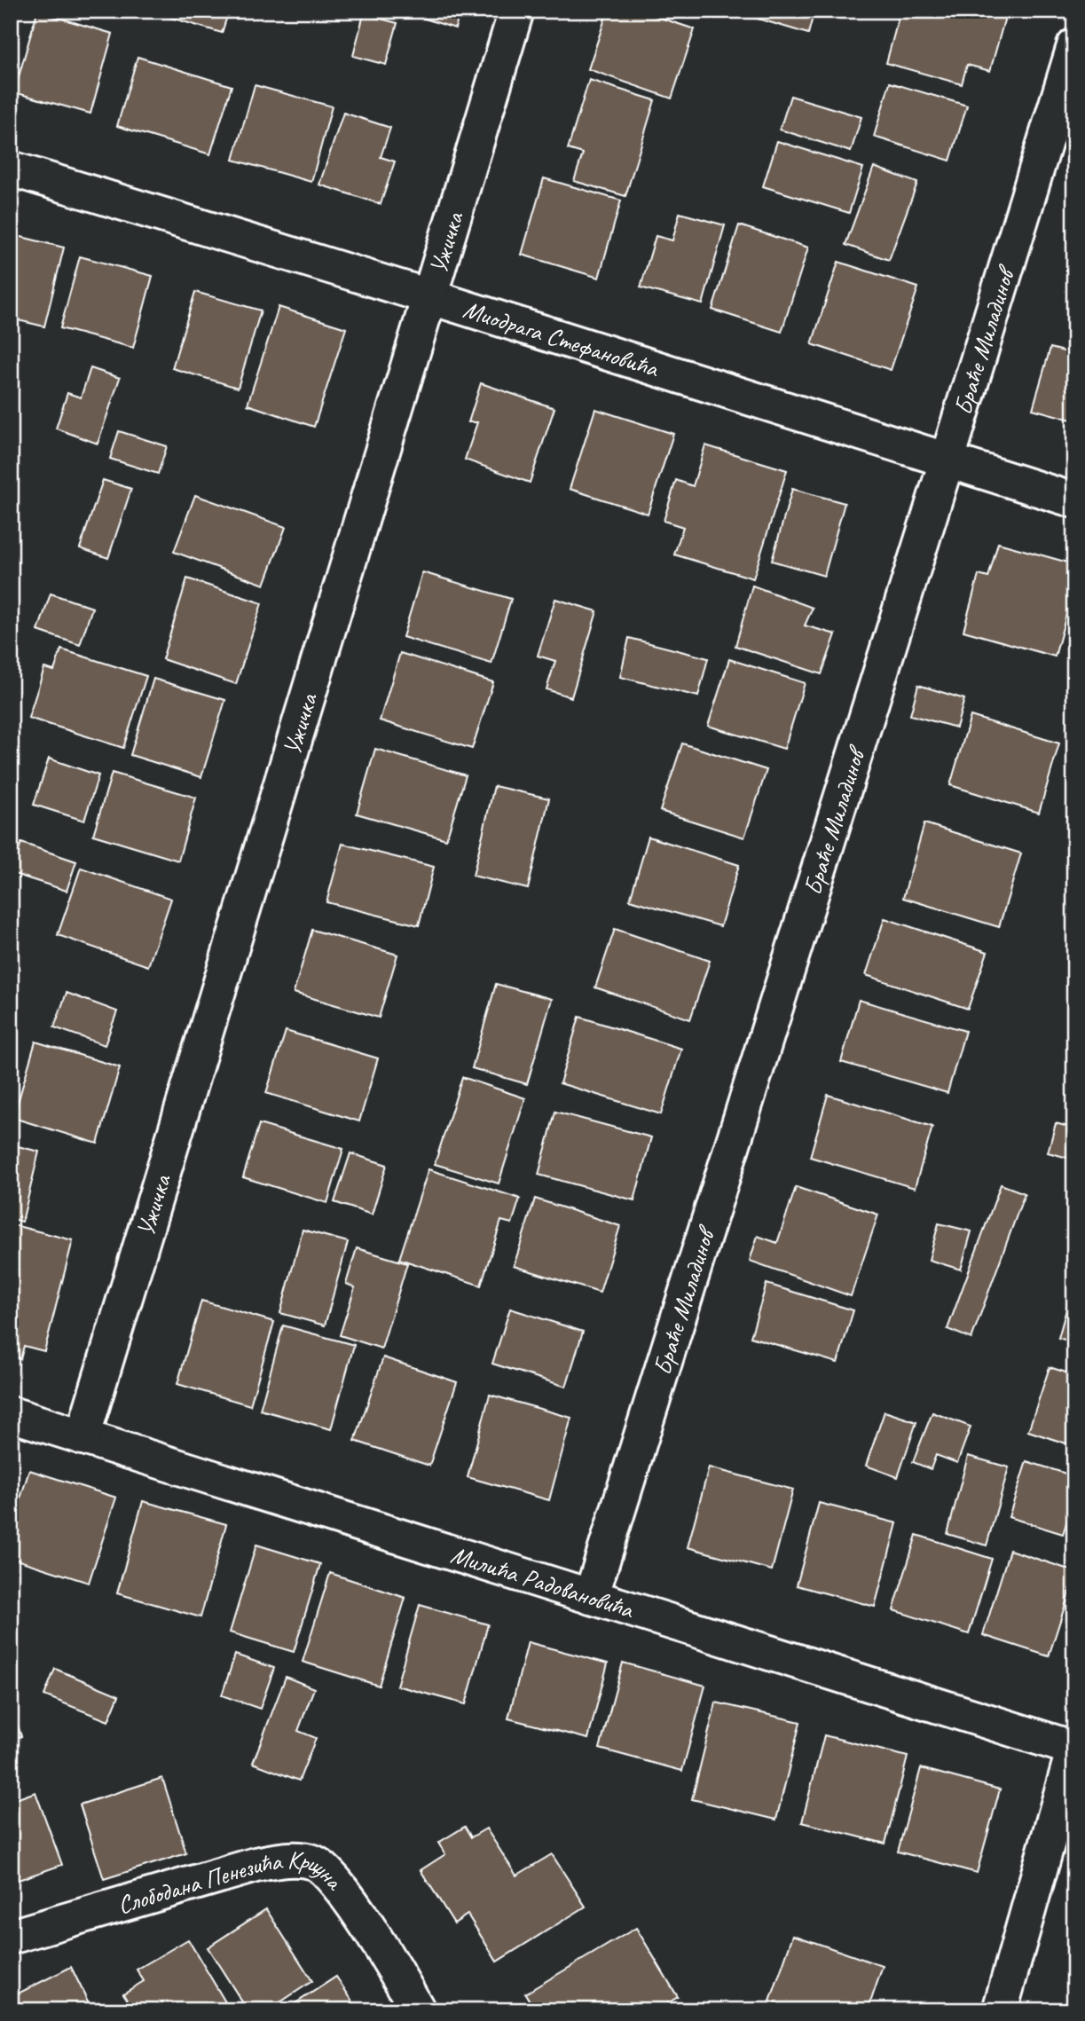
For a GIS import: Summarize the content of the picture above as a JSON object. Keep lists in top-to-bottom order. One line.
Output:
{"streets":{"street":["Ужичка","Миодрага Стефановића","Браће Миладинов","Милића Радовановића","Слободана Пенезића Крцуна"]},"crossings":[["Ужичка","Миодрага Стефановића"],["Ужичка","Милића Радовановића"],["Миодрага Стефановића","Браће Миладинов"],["Браће Миладинов","Милића Радовановића"]]}
